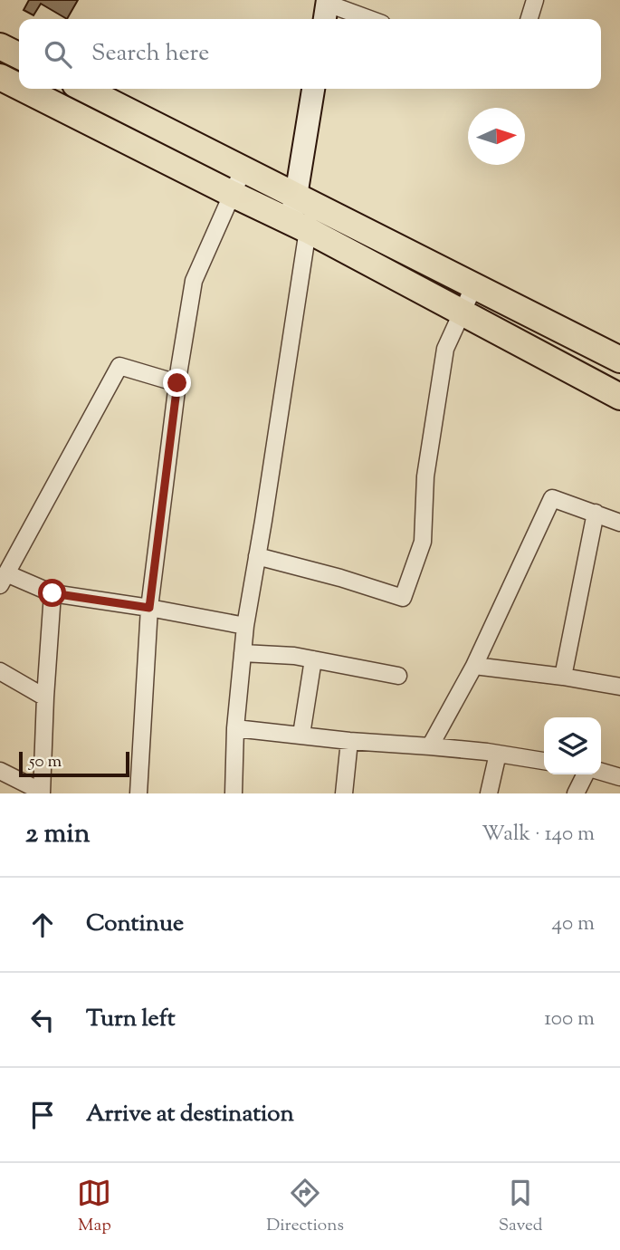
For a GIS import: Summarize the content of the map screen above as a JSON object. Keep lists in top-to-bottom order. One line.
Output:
{"scale_bar":"50 m","north":"right","page":{"search":"Search here","scale":"50 m","heading":["2 min","Walk · 140 m"],"list":[["Continue","40 m"],["Turn left","100 m"],"Arrive at destination"],"nav":["Map","Directions","Saved"]}}
